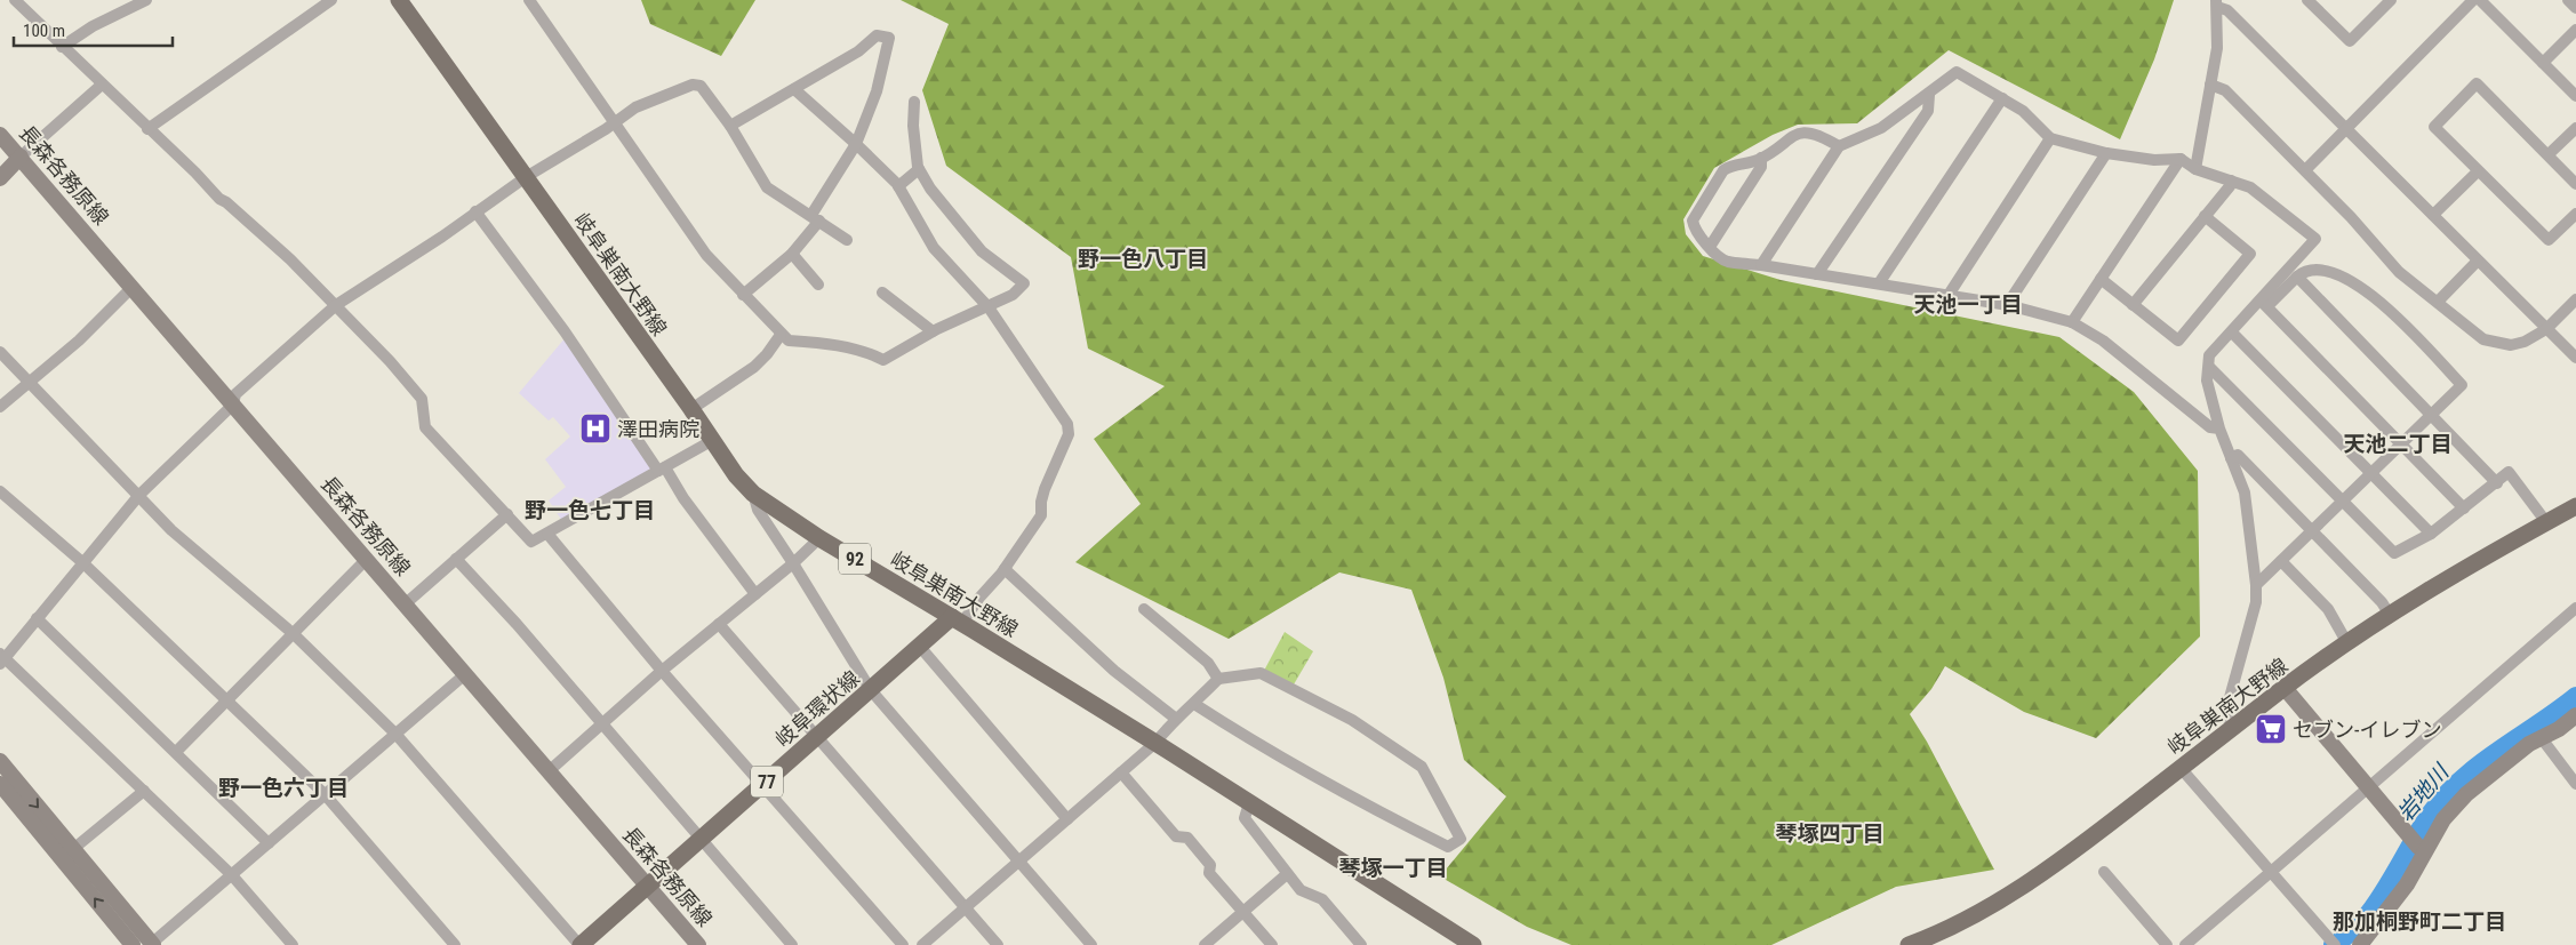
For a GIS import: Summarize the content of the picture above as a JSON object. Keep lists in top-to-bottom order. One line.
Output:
{"streets":{"main road":["長森各務原線","岐阜巣南大野線","92","岐阜環状線","77"]},"crossings":[["長森各務原線","岐阜環状線"],["岐阜巣南大野線","岐阜環状線"]],"districts":["野一色八丁目","天池一丁目","天池二丁目","野一色七丁目","野一色六丁目","琴塚四丁目","琴塚一丁目","那加桐野町二丁目"],"water":["岩地川"],"places":{"hospital":["澤田病院"],"supermarket":["セブン-イレブン"]},"scale_bar":"100 m"}
